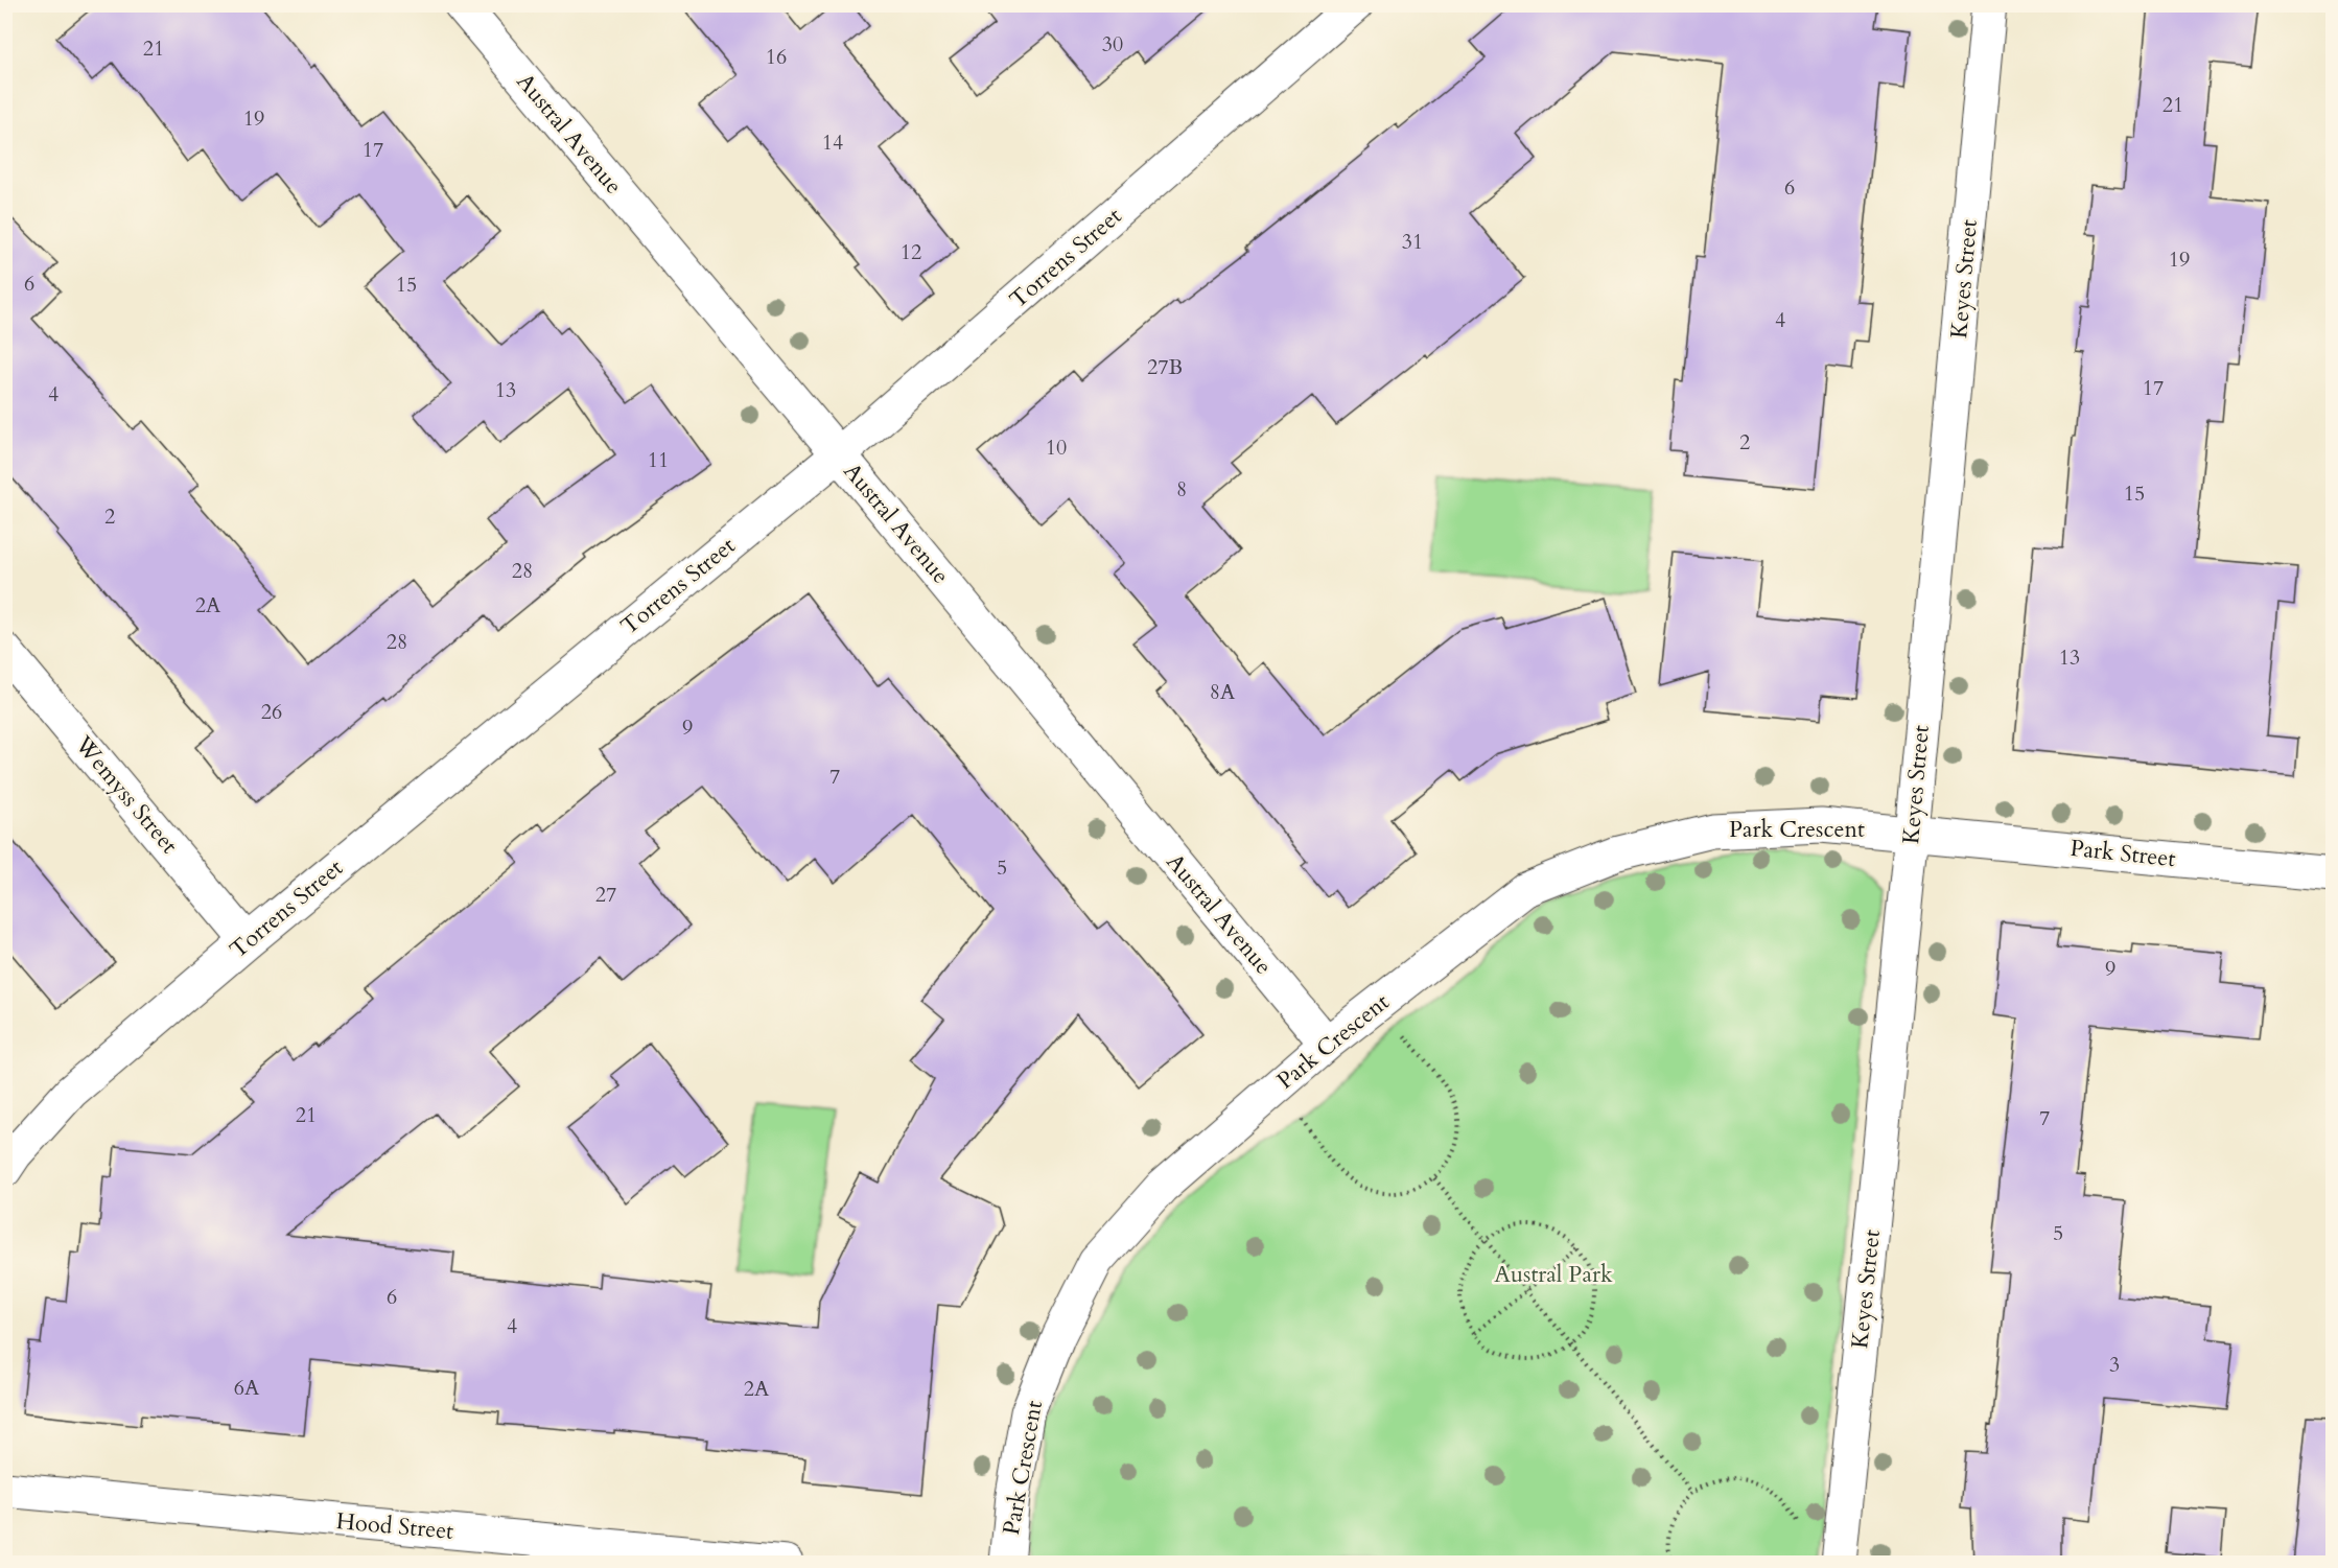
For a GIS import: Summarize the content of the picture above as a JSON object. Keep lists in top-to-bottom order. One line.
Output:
{"streets":{"street":["Austral Avenue","Torrens Street","Keyes Street","Wemyss Street","Park Crescent","Park Street","Hood Street"]},"crossings":[["Austral Avenue","Torrens Street"],["Austral Avenue","Park Crescent"],["Torrens Street","Wemyss Street"],["Keyes Street","Park Crescent"],["Keyes Street","Park Street"],["Park Crescent","Park Street"]],"parks":["Austral Park"],"house_numbers":["30","21","16","21","19","14","17","6","31","12","19","6","15","4","27B","17","13","4","2","10","11","8","15","2","28","2A","28","13","8A","26","9","7","5","27","9","21","7","5","6","4","3","6A","2A"]}
